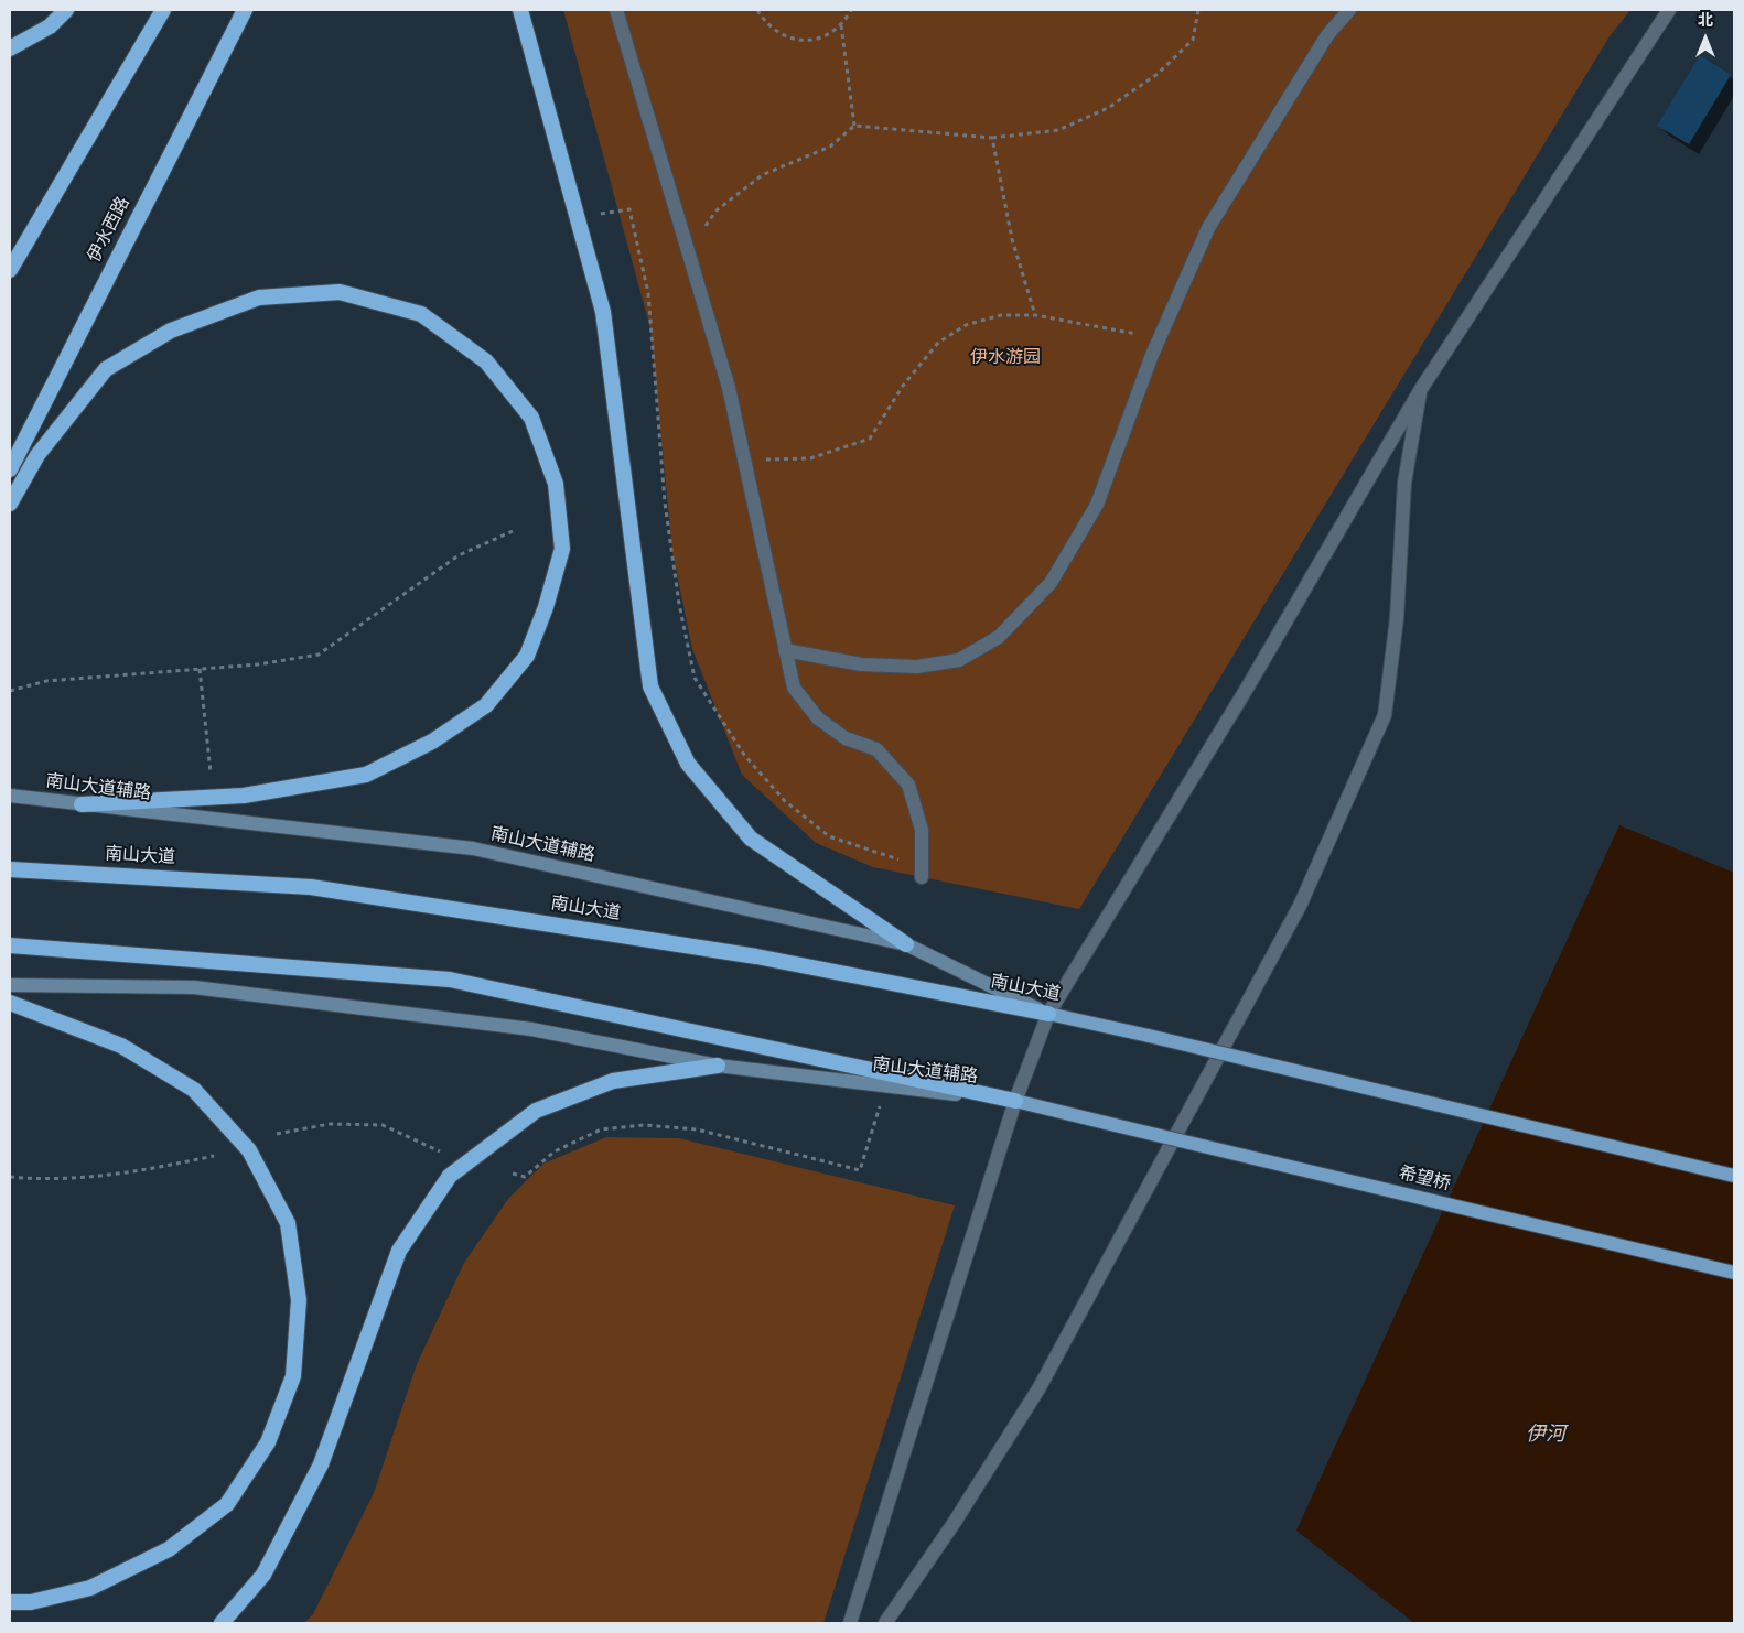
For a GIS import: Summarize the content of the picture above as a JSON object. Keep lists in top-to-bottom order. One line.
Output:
{"streets":{"highway":["伊水西路","南山大道"],"main road":["南山大道辅路","希望桥"]},"crossings":[["南山大道辅路","南山大道"],["南山大道辅路","希望桥"]],"water":["伊河"],"parks":["伊水游园"],"north":"top"}
